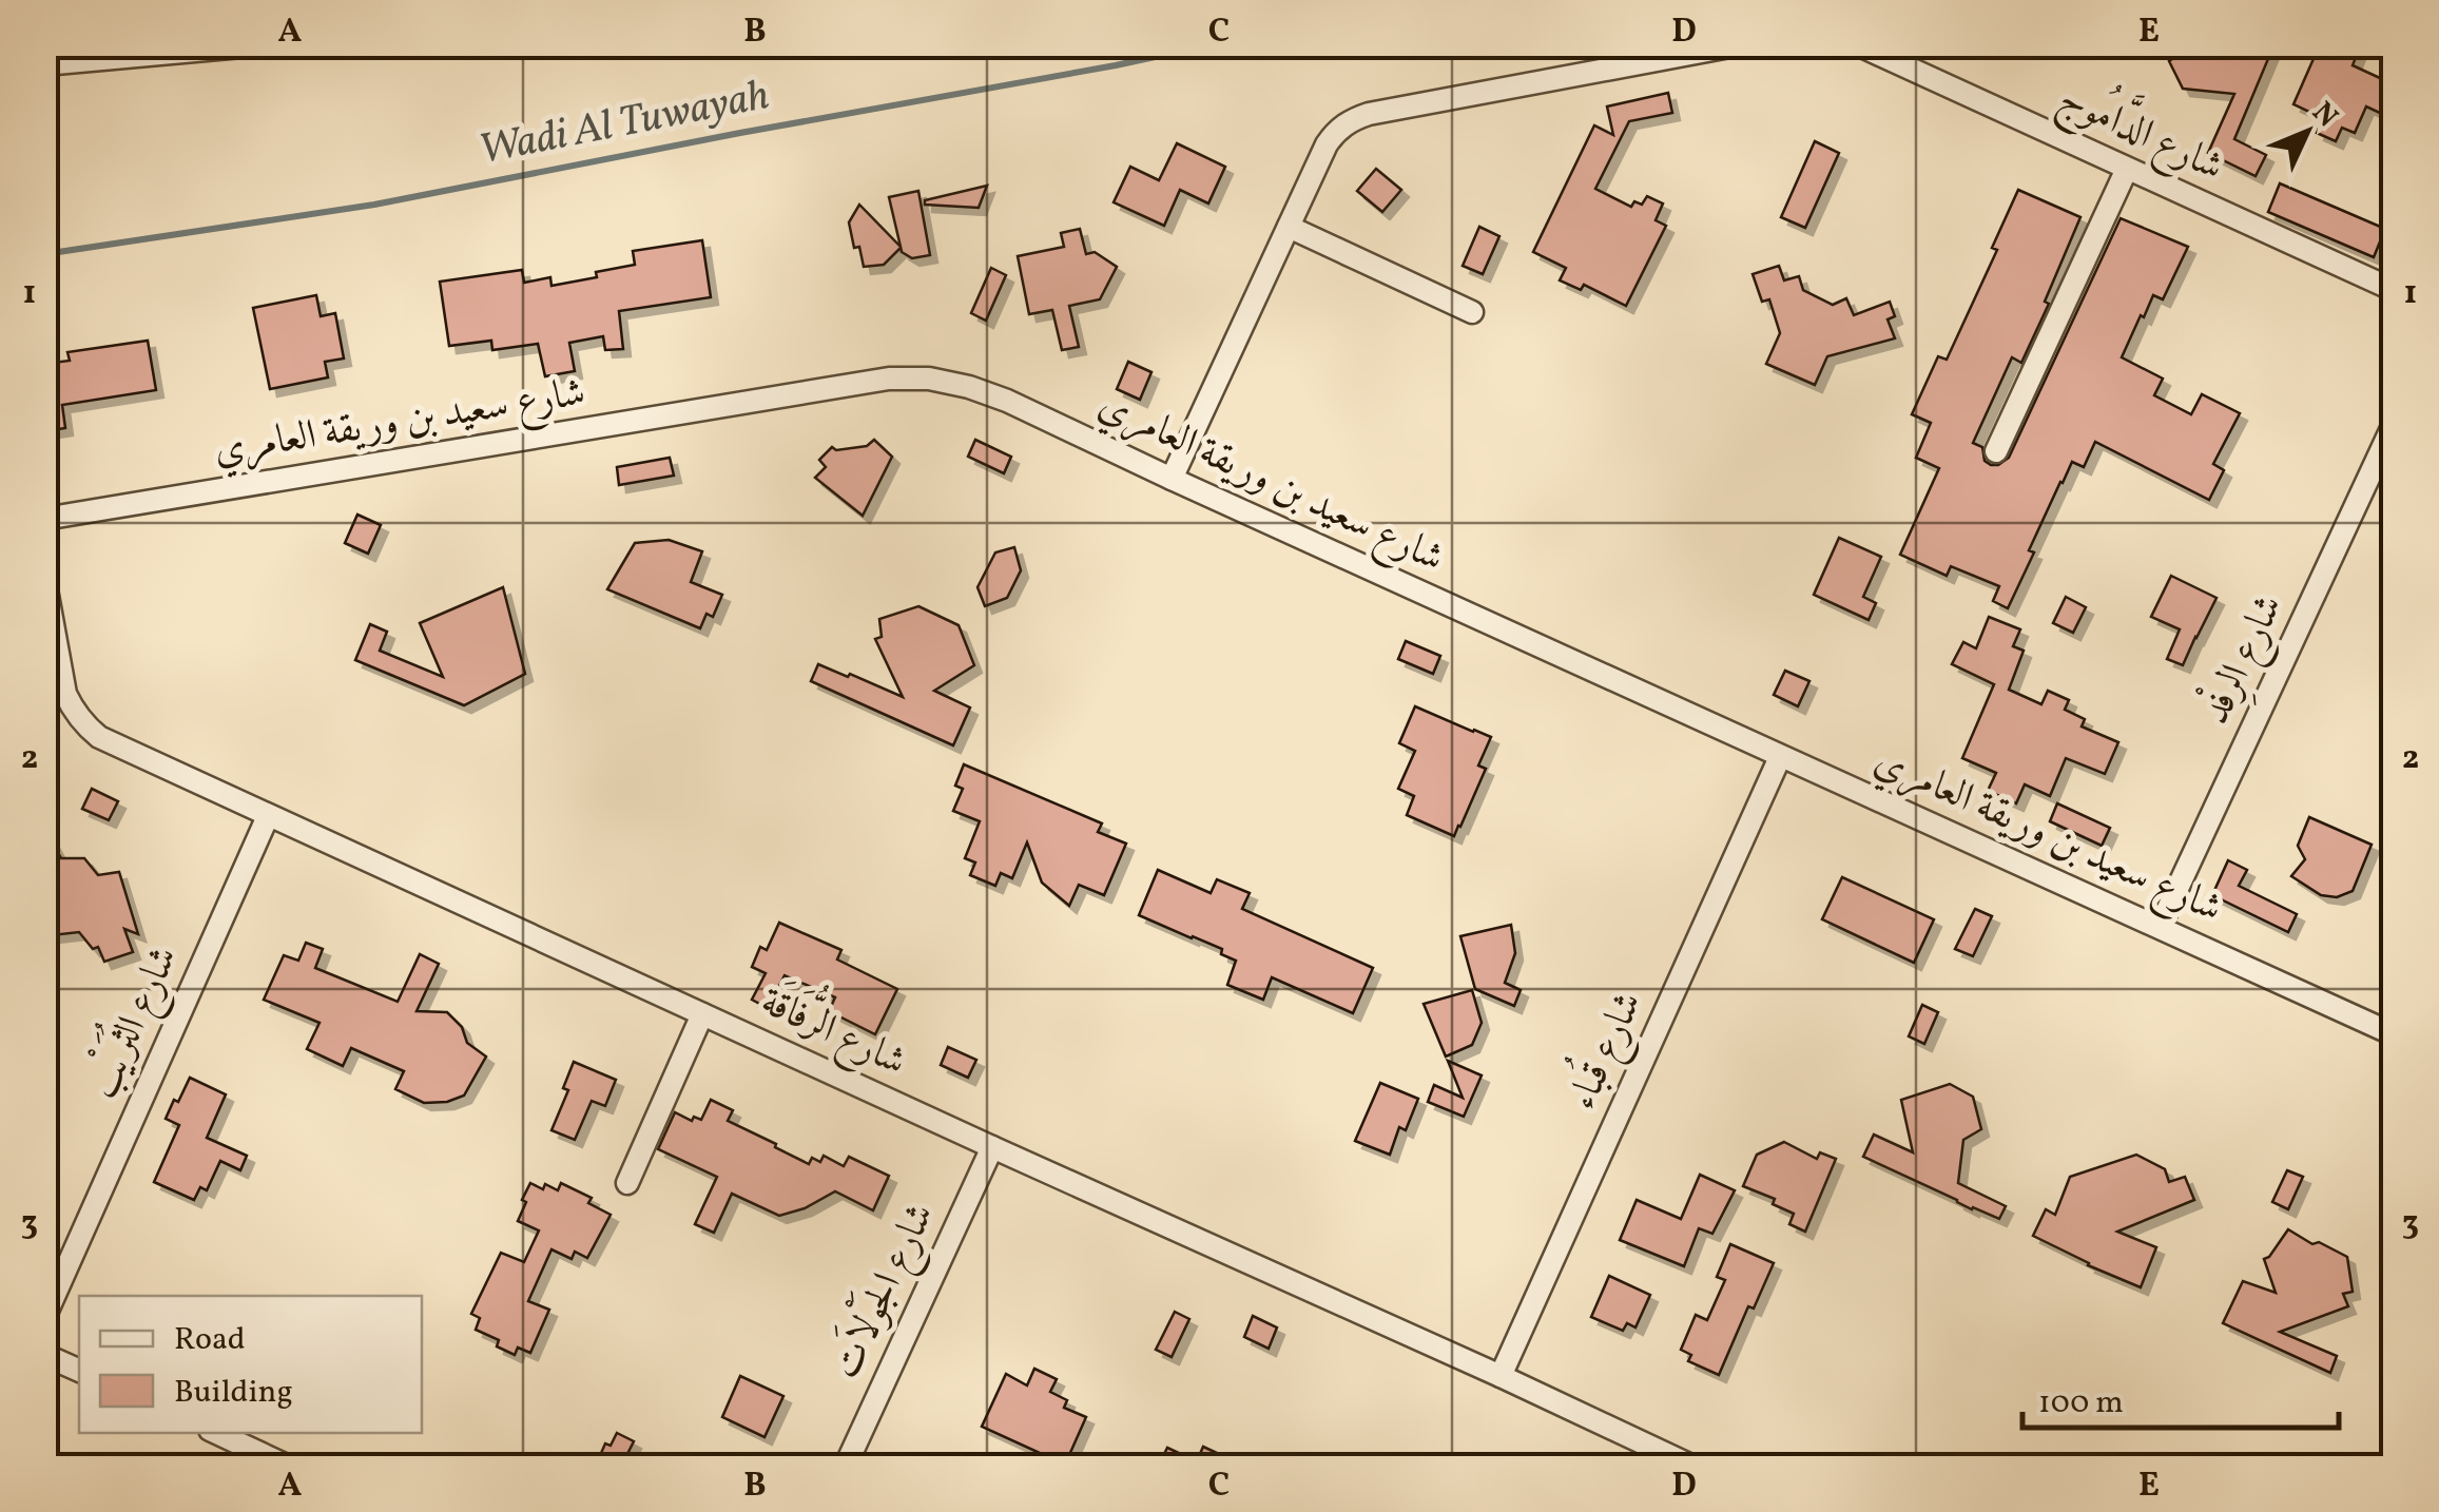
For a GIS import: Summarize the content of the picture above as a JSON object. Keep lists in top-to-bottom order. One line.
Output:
{"streets":{"street":["شارع الدَّامُوج","شارع سعيد بن وريقة العامري","شارع الرِفْد","شارع الثُرَيْب","شارع الرُّفَاقَة","شارع قُباء","شارع الجَوْلاَت"]},"crossings":[["شارع سعيد بن وريقة العامري","شارع الرِفْد"],["شارع سعيد بن وريقة العامري","شارع قُباء"],["شارع الثُرَيْب","شارع الرُّفَاقَة"],["شارع الرُّفَاقَة","شارع قُباء"],["شارع الرُّفَاقَة","شارع الجَوْلاَت"]],"water":["Wadi Al Tuwayah"],"legend":["Road","Building"],"scale_bar":"100 m","north":"top right","grid":{"columns":["A","B","C","D","E"],"rows":["1","2","3"]}}
